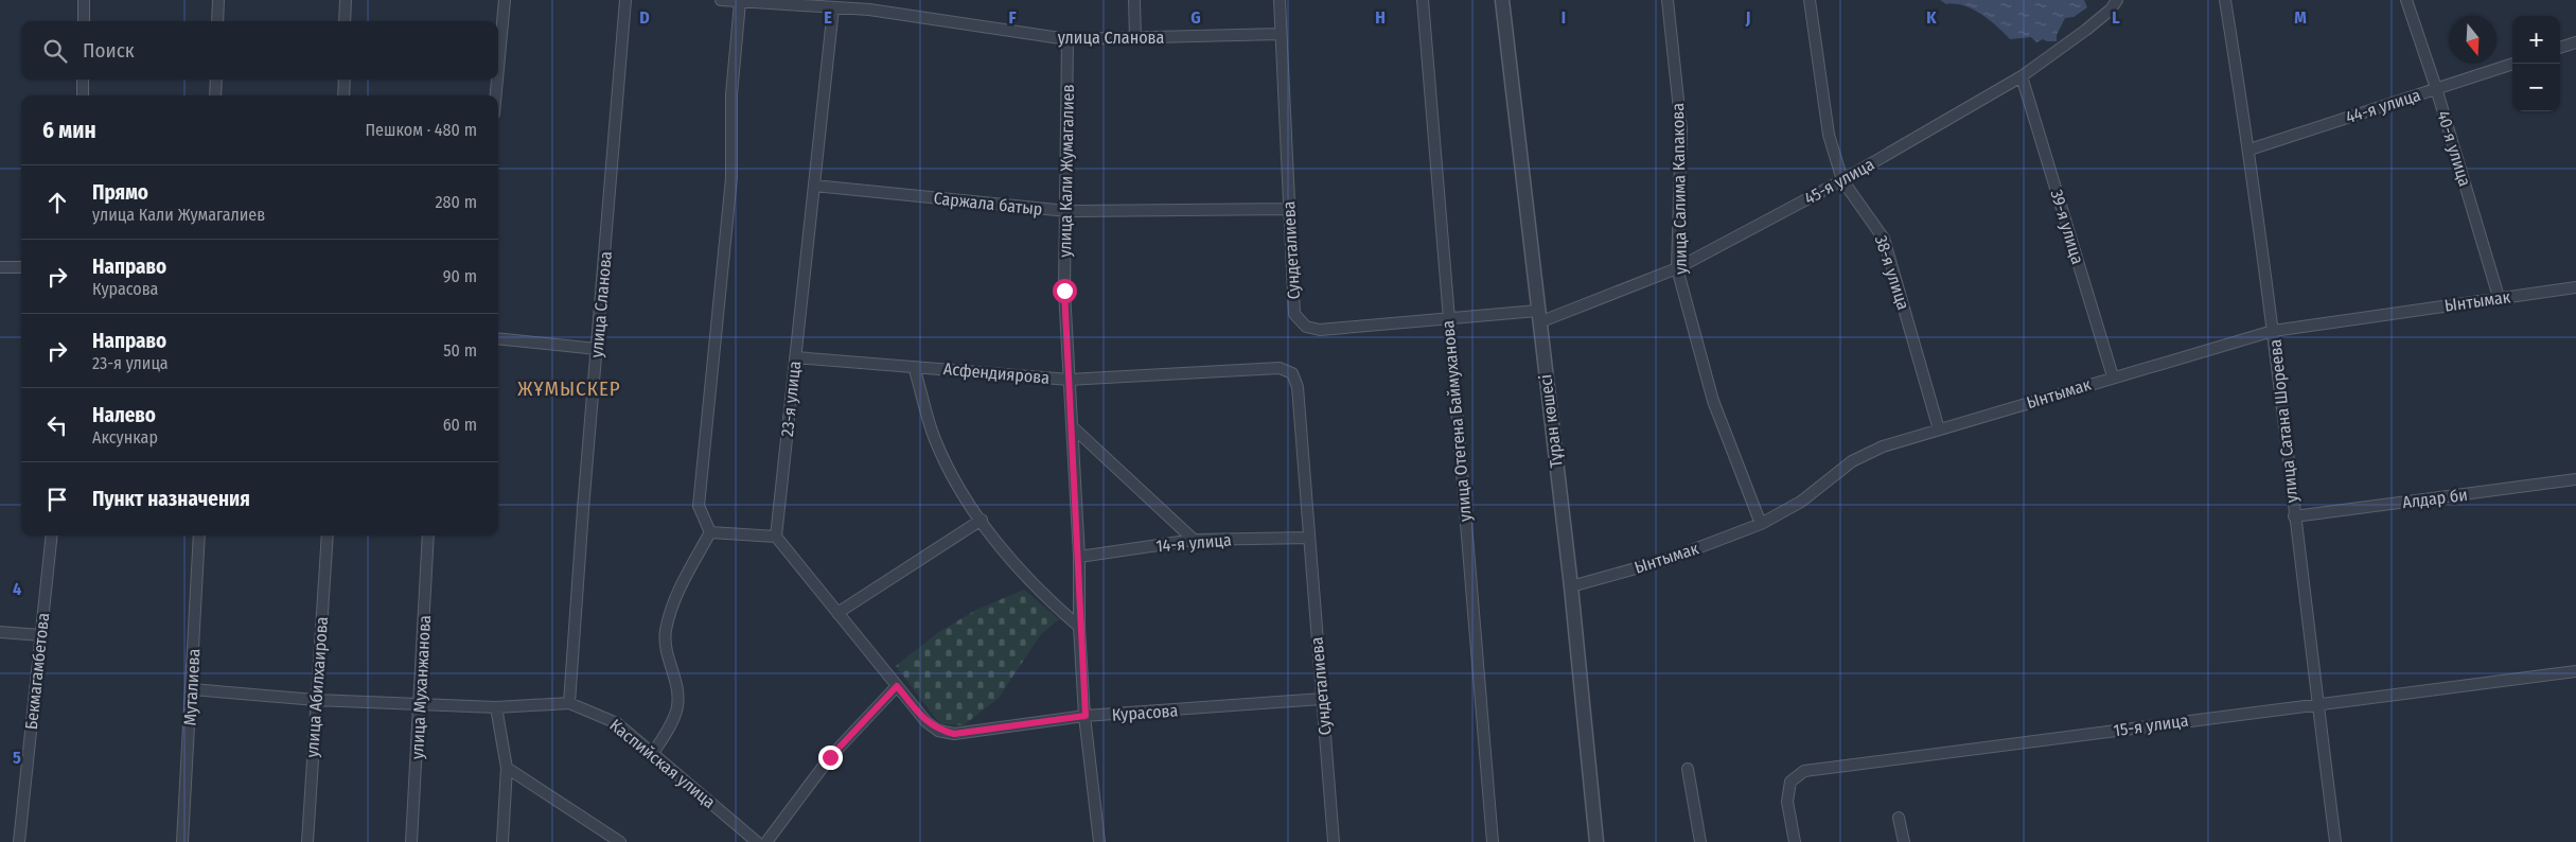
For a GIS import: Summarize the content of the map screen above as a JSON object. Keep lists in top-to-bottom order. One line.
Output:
{"streets":{"street":["улица Сланова","44-я улица","40-я улица","улица Кали Жумагалиев","45-я улица","улица Салима Капакова","Саржала батыр","39-я улица","Сундеталиева","38-я улица","Ынтымак","Асфендиярова","23-я улица","улица Отегена Баймуханова","Тұран көшесі","улица Сатана Шореева","Алдар би","14-я улица","Бекмагамбетова","Муталиева","улица Абилхаирова","улица Муханжанова","Курасова","15-я улица","Каспийская улица"]},"crossings":[["улица Сланова","улица Кали Жумагалиев"],["улица Сланова","Сундеталиева"],["улица Сланова","23-я улица"],["улица Сланова","Каспийская улица"],["44-я улица","40-я улица"],["44-я улица","улица Сатана Шореева"],["40-я улица","Ынтымак"],["улица Кали Жумагалиев","Саржала батыр"],["улица Кали Жумагалиев","Асфендиярова"],["улица Кали Жумагалиев","14-я улица"],["улица Кали Жумагалиев","Курасова"],["45-я улица","улица Салима Капакова"],["45-я улица","39-я улица"],["45-я улица","Сундеталиева"],["45-я улица","38-я улица"],["45-я улица","Тұран көшесі"],["улица Салима Капакова","Ынтымак"],["Саржала батыр","Сундеталиева"],["Саржала батыр","23-я улица"],["39-я улица","Ынтымак"],["Сундеталиева","Асфендиярова"],["Сундеталиева","улица Отегена Баймуханова"],["Сундеталиева","Тұран көшесі"],["Сундеталиева","14-я улица"],["Сундеталиева","Курасова"],["38-я улица","Ынтымак"],["Ынтымак","Тұран көшесі"],["Ынтымак","улица Сатана Шореева"],["Асфендиярова","23-я улица"],["улица Сатана Шореева","Алдар би"],["улица Сатана Шореева","15-я улица"],["Муталиева","Каспийская улица"],["улица Абилхаирова","Каспийская улица"],["улица Муханжанова","Каспийская улица"]],"districts":["ЖҰМЫСКЕР"],"north":"bottom","page":{"map_buttons":["+","−"],"search":"Поиск","heading":["6 мин","Пешком · 480 m"],"list":[["Прямо","улица Кали Жумагалиев","280 m"],["Направо","Курасова","90 m"],["Направо","23-я улица","50 m"],["Налево","Аксункар","60 m"],"Пункт назначения"]},"grid":{"columns":["D","E","F","G","H","I","J","K","L","M"],"rows":["4","5"]}}
